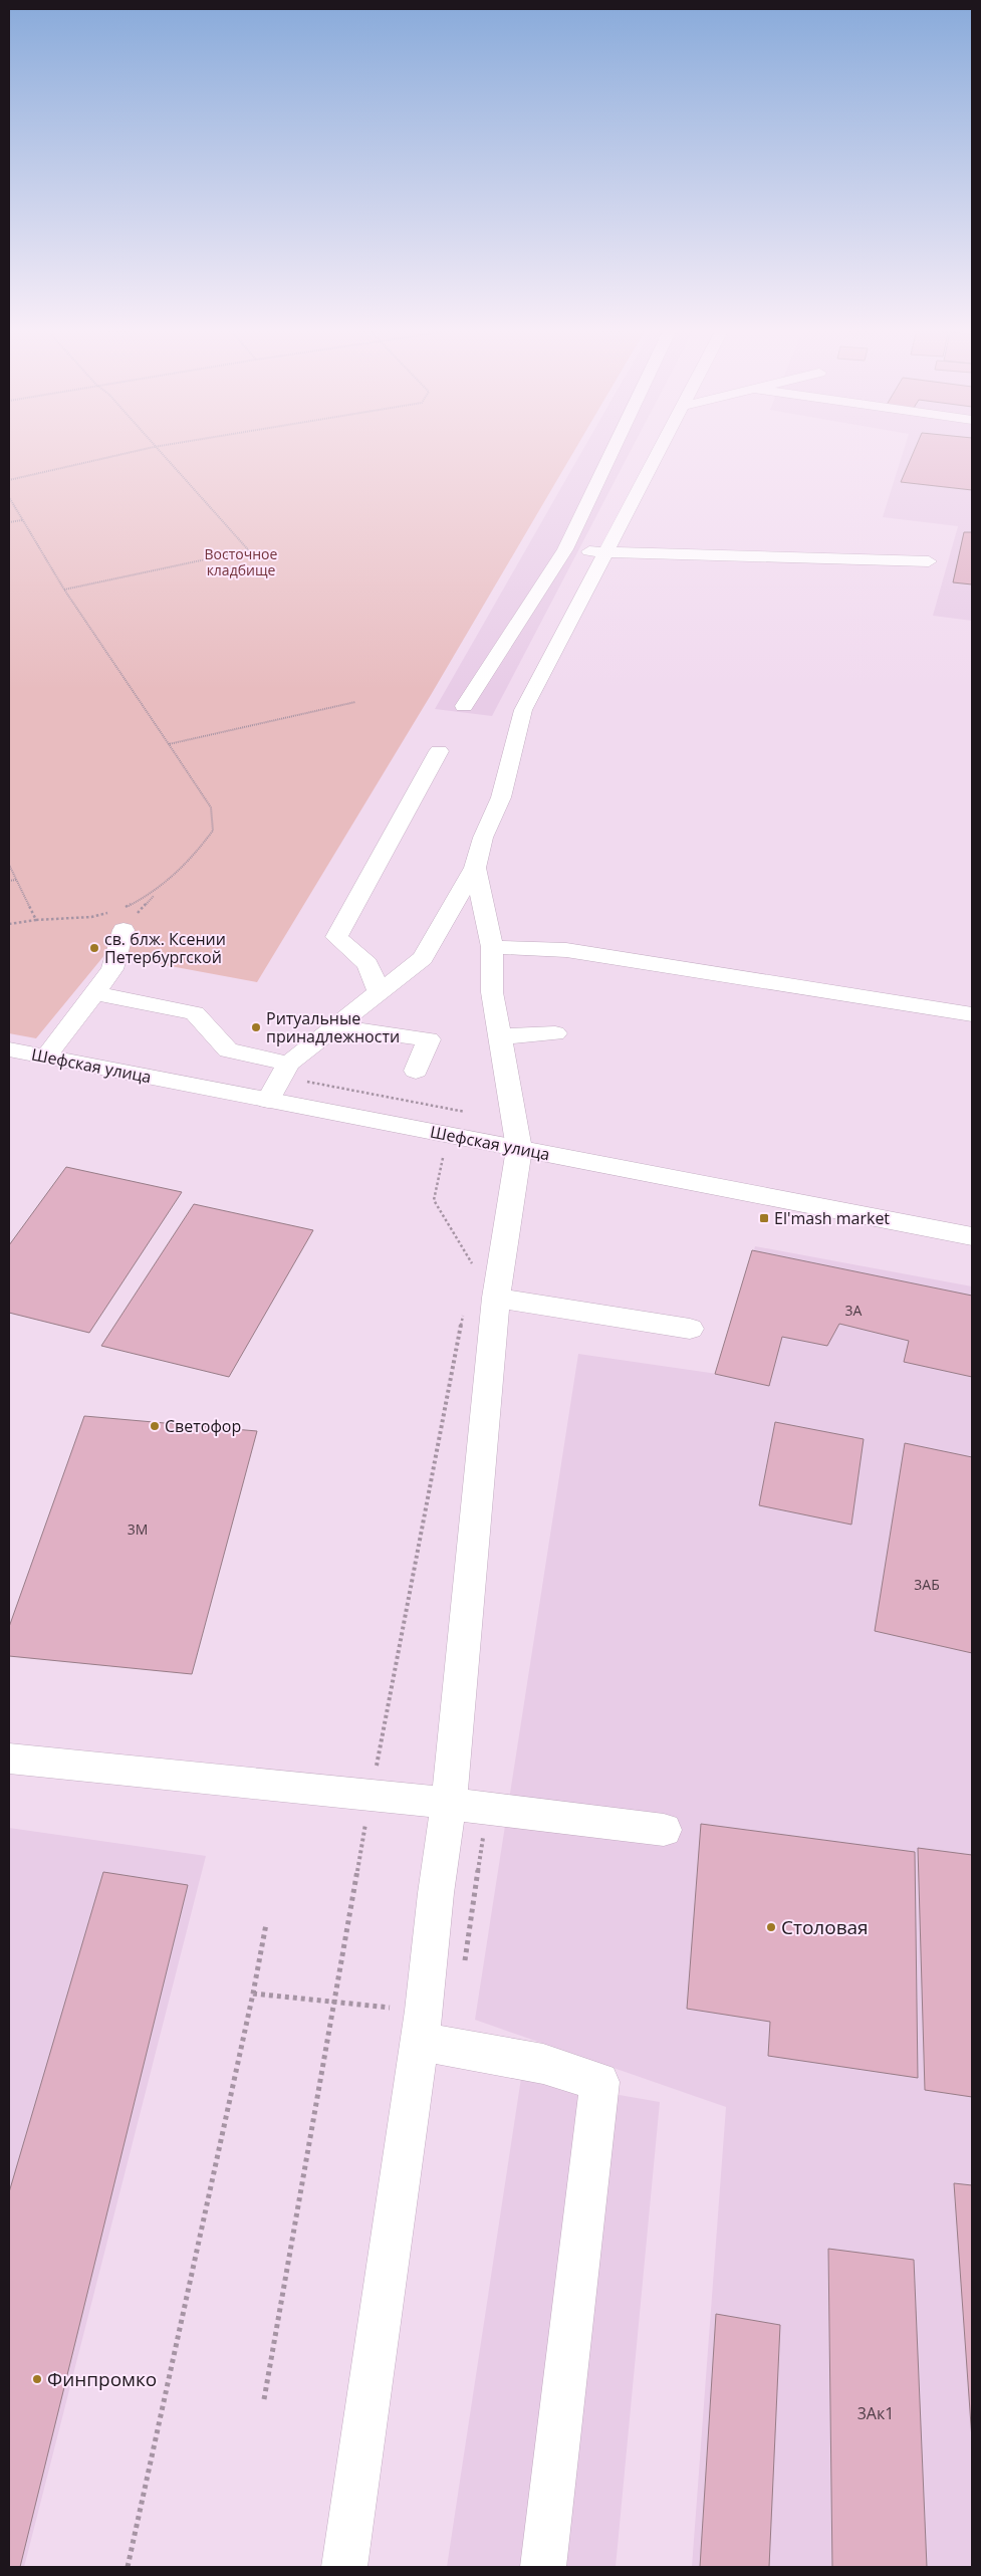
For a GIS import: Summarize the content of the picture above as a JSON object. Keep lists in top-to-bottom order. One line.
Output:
{"streets":{"street":["Шефская улица"]},"parks":["Восточное кладбище"],"places":{"other":["св. блж. Ксении Петербургской","Ритуальные принадлежности","Светофор","Столовая","Финпромко"],"transit":["El'mash market"]},"house_numbers":["3А","3М","3АБ","3Ак1"]}
